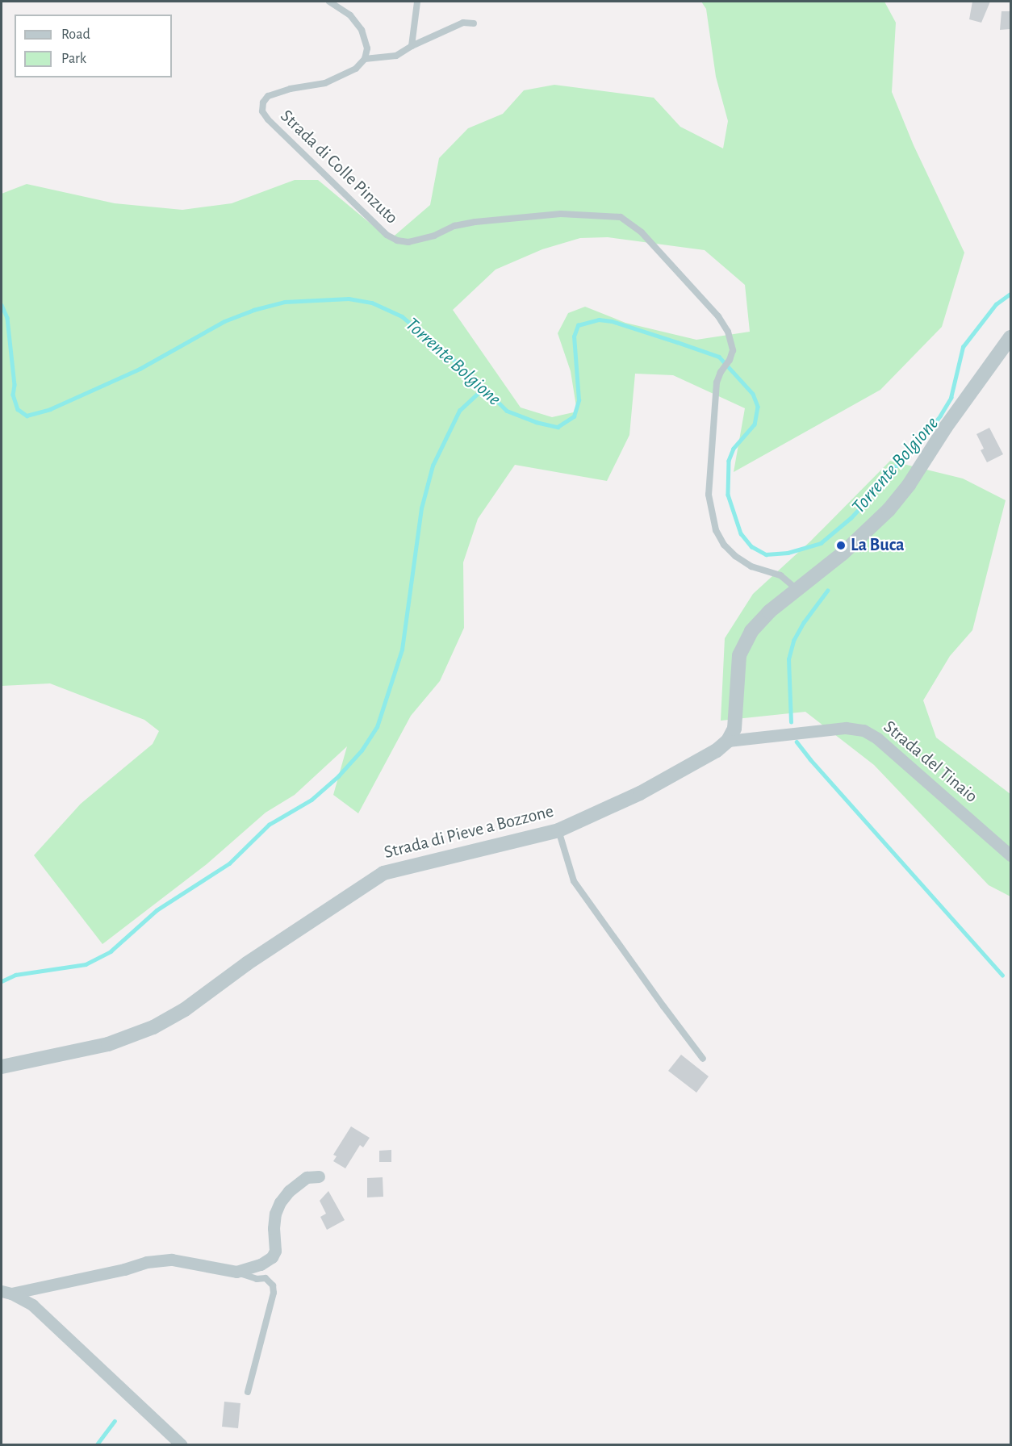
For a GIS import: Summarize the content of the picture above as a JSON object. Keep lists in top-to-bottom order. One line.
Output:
{"streets":{"street":["Strada del Tinaio","Strada di Pieve a Bozzone"],"lane":["Strada di Colle Pinzuto"]},"crossings":[["Strada del Tinaio","Strada di Pieve a Bozzone"]],"water":["Torrente Bolgione"],"places":["La Buca"],"legend":["Road","Park"]}
